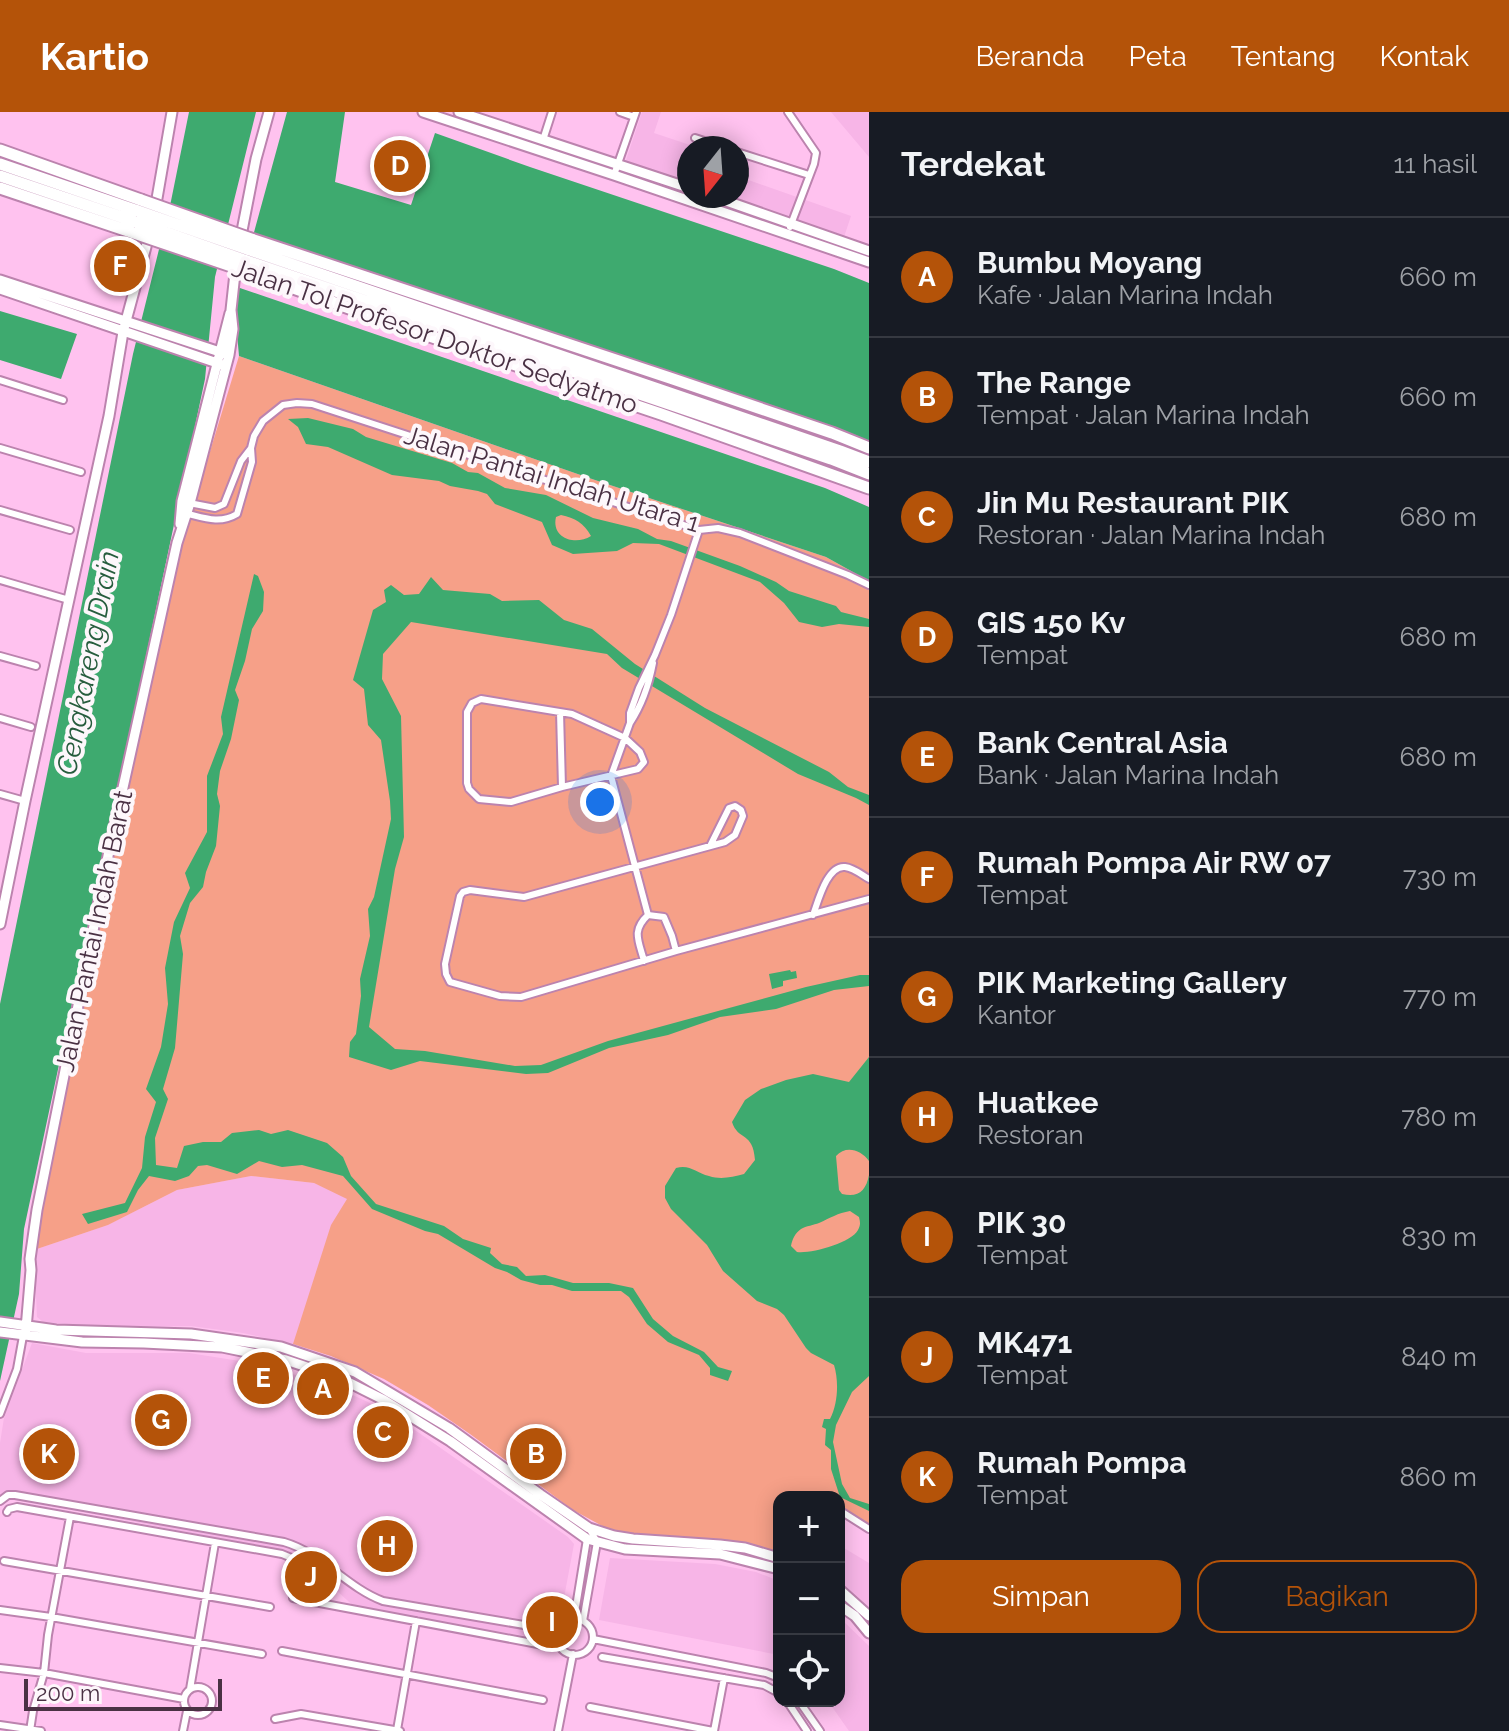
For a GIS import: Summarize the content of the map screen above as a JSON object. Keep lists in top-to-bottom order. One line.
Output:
{"streets":{"highway":["Jalan Tol Profesor Doktor Sedyatmo"],"street":["Jalan Pantai Indah Utara 1","Jalan Pantai Indah Barat"]},"crossings":[["Jalan Pantai Indah Utara 1","Jalan Pantai Indah Barat"]],"water":["Cengkareng Drain"],"scale_bar":"200 m","north":"bottom","page":{"header":"Kartio","nav":["Beranda","Peta","Tentang","Kontak"],"heading":["Terdekat","11 hasil"],"pins":["D","F","E","A","G","C","B","K","H","J","I"],"list":[{"mark":"A","name":"Bumbu Moyang","note":"Kafe · Jalan Marina Indah","value":"660 m"},{"mark":"B","name":"The Range","note":"Tempat · Jalan Marina Indah","value":"660 m"},{"mark":"C","name":"Jin Mu Restaurant PIK","note":"Restoran · Jalan Marina Indah","value":"680 m"},{"mark":"D","name":"GIS 150 Kv","note":"Tempat","value":"680 m"},{"mark":"E","name":"Bank Central Asia","note":"Bank · Jalan Marina Indah","value":"680 m"},{"mark":"F","name":"Rumah Pompa Air RW 07","note":"Tempat","value":"730 m"},{"mark":"G","name":"PIK Marketing Gallery","note":"Kantor","value":"770 m"},{"mark":"H","name":"Huatkee","note":"Restoran","value":"780 m"},{"mark":"I","name":"PIK 30","note":"Tempat","value":"830 m"},{"mark":"J","name":"MK471","note":"Tempat","value":"840 m"},{"mark":"K","name":"Rumah Pompa","note":"Tempat","value":"860 m"}],"map_buttons":["+","−"],"buttons":["Simpan","Bagikan"],"scale":"200 m"}}
